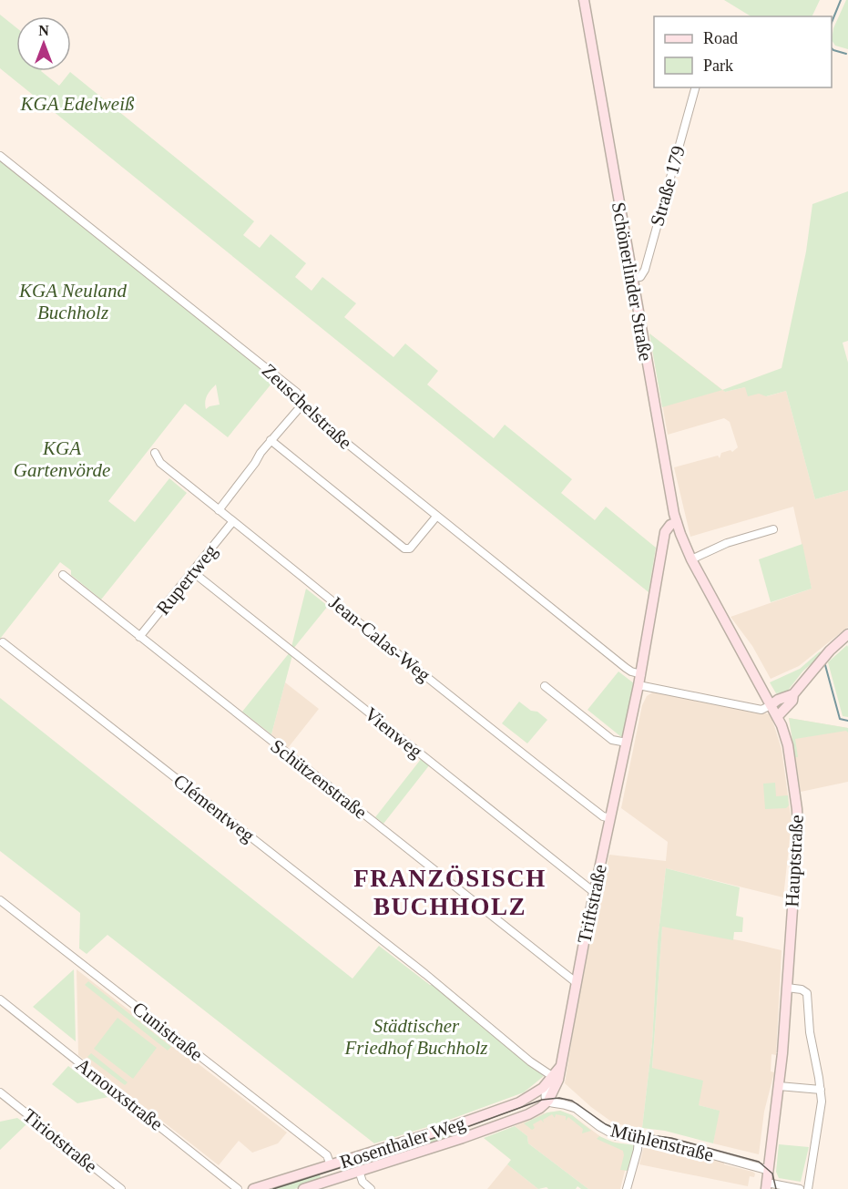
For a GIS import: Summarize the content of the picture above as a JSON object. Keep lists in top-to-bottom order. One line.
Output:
{"streets":{"main road":["Schönerlinder Straße","Hauptstraße","Triftstraße","Rosenthaler Weg"],"street":["Straße 179","Zeuschelstraße","Rupertweg","Jean-Calas-Weg","Vienweg","Schützenstraße","Clémentweg","Cunistraße","Arnouxstraße","Tiriotstraße","Mühlenstraße"]},"crossings":[["Straße 179","Schönerlinder Straße"],["Schönerlinder Straße","Hauptstraße"],["Schönerlinder Straße","Triftstraße"],["Zeuschelstraße","Triftstraße"],["Rupertweg","Jean-Calas-Weg"],["Rupertweg","Vienweg"],["Rupertweg","Schützenstraße"],["Jean-Calas-Weg","Triftstraße"],["Vienweg","Triftstraße"],["Schützenstraße","Triftstraße"],["Clémentweg","Triftstraße"],["Clémentweg","Rosenthaler Weg"],["Hauptstraße","Mühlenstraße"],["Triftstraße","Rosenthaler Weg"],["Triftstraße","Mühlenstraße"],["Cunistraße","Rosenthaler Weg"],["Rosenthaler Weg","Mühlenstraße"]],"districts":["FRANZÖSISCH BUCHHOLZ"],"parks":["KGA Edelweiß","KGA Neuland Buchholz","KGA Gartenvörde","Städtischer Friedhof Buchholz"],"legend":["Road","Park"],"north":"top"}
